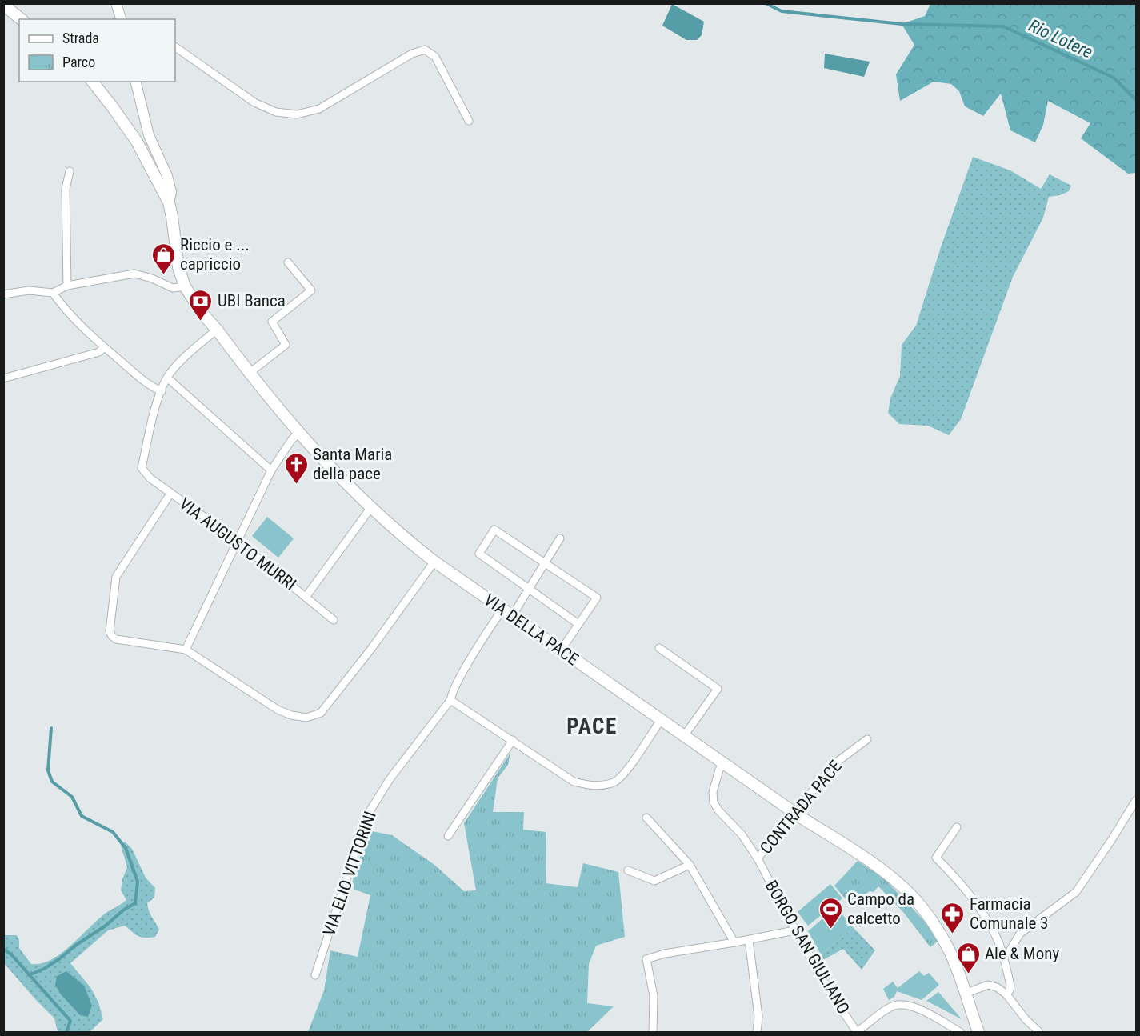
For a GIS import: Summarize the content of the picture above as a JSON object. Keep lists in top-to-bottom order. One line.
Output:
{"streets":{"main road":["VIA DELLA PACE"],"street":["VIA AUGUSTO MURRI","CONTRADA PACE","VIA ELIO VITTORINI","BORGO SAN GIULIANO"]},"crossings":[["VIA DELLA PACE","VIA ELIO VITTORINI"],["VIA DELLA PACE","BORGO SAN GIULIANO"],["CONTRADA PACE","BORGO SAN GIULIANO"]],"districts":["PACE"],"water":["Rio Lotere"],"places":{"shop":["Riccio e ... capriccio","Ale & Mony"],"bank":["UBI Banca"],"church":["Santa Maria della pace"],"sports":["Campo da calcetto"],"pharmacy":["Farmacia Comunale 3"]},"legend":["Strada","Parco"]}
